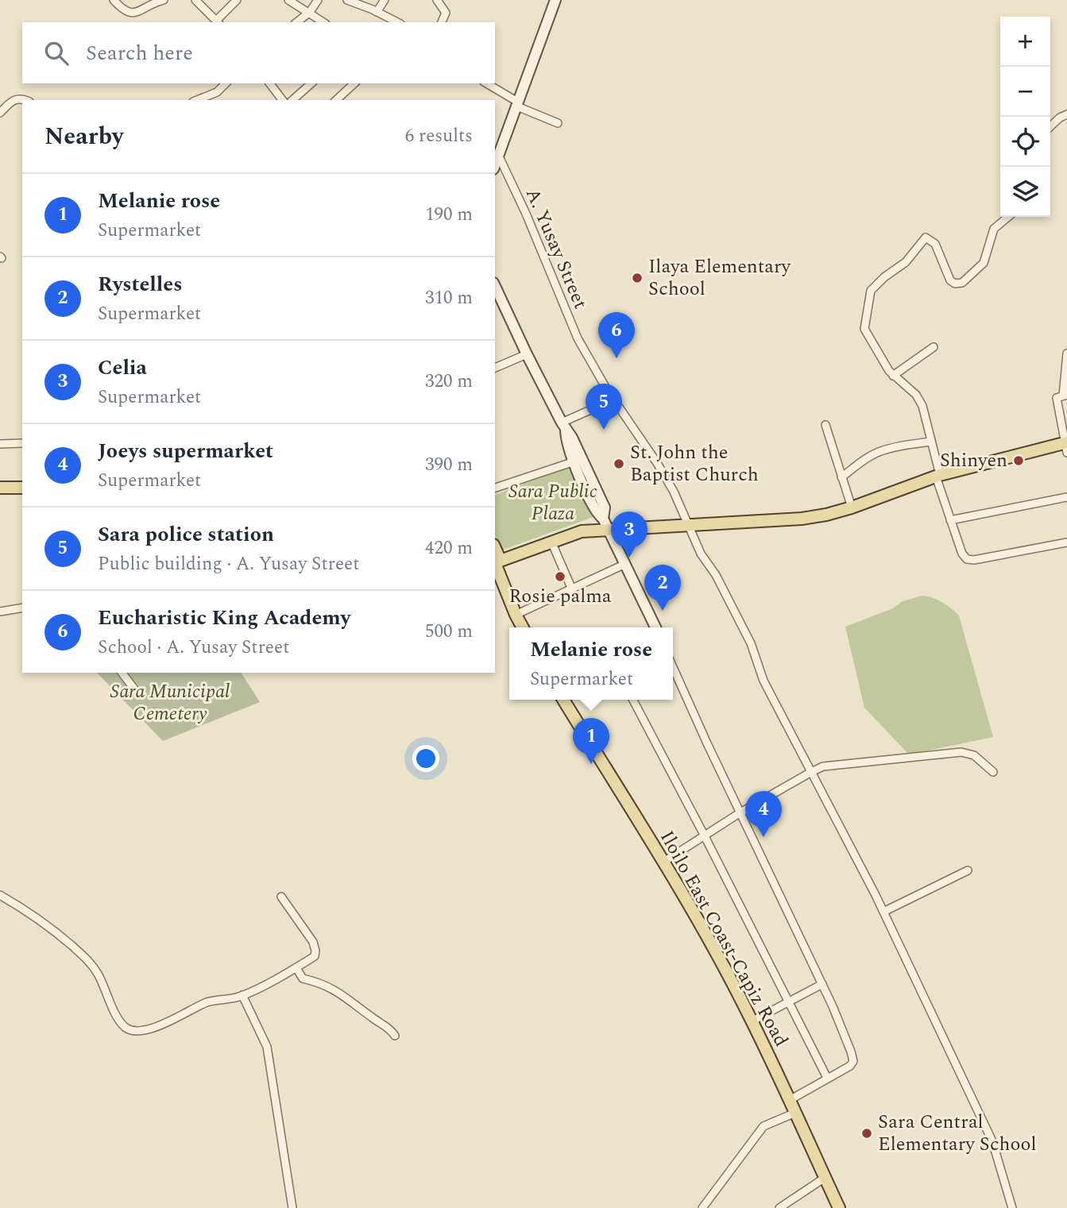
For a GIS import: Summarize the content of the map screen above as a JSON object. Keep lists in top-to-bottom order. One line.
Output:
{"streets":{"main road":["Iloilo East Coast-Capiz Road"],"street":["A. Yusay Street"]},"parks":["Sara Public Plaza","Sara Municipal Cemetery"],"places":["Ilaya Elementary School","Shinyen","St. John the Baptist Church","Rosie palma","Sara Central Elementary School"],"page":{"map_buttons":["+","−"],"search":"Search here","heading":["Nearby","6 results"],"list":[{"mark":"1","name":"Melanie rose","note":"Supermarket","value":"190 m"},{"mark":"2","name":"Rystelles","note":"Supermarket","value":"310 m"},{"mark":"3","name":"Celia","note":"Supermarket","value":"320 m"},{"mark":"4","name":"Joeys supermarket","note":"Supermarket","value":"390 m"},{"mark":"5","name":"Sara police station","note":"Public building · A. Yusay Street","value":"420 m"},{"mark":"6","name":"Eucharistic King Academy","note":"School · A. Yusay Street","value":"500 m"}],"pins":["6","5","3","2","1","4"],"popup":["Melanie rose","Supermarket"]}}
